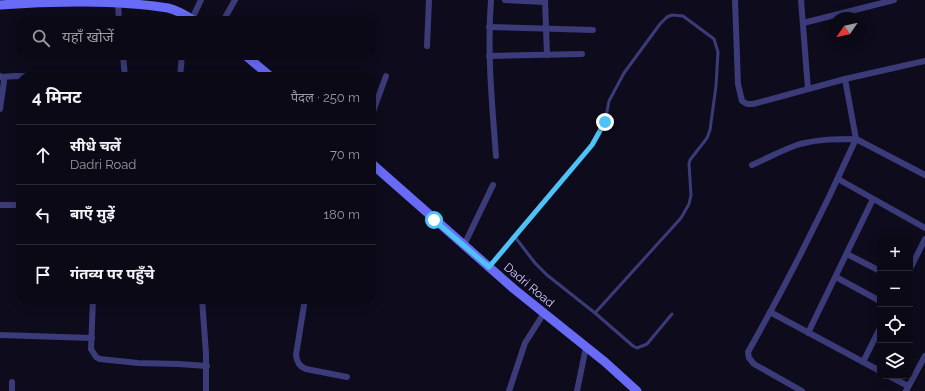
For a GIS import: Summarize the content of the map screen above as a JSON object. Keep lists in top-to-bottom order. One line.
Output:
{"streets":{"main road":["Dadri Road"]},"north":"bottom left","page":{"search":"यहाँ खोजें","heading":["4 मिनट","पैदल · 250 m"],"list":[["सीधे चलें","Dadri Road","70 m"],["बाएँ मुड़ें","180 m"],"गंतव्य पर पहुँचे"],"map_buttons":["+","−"]}}
